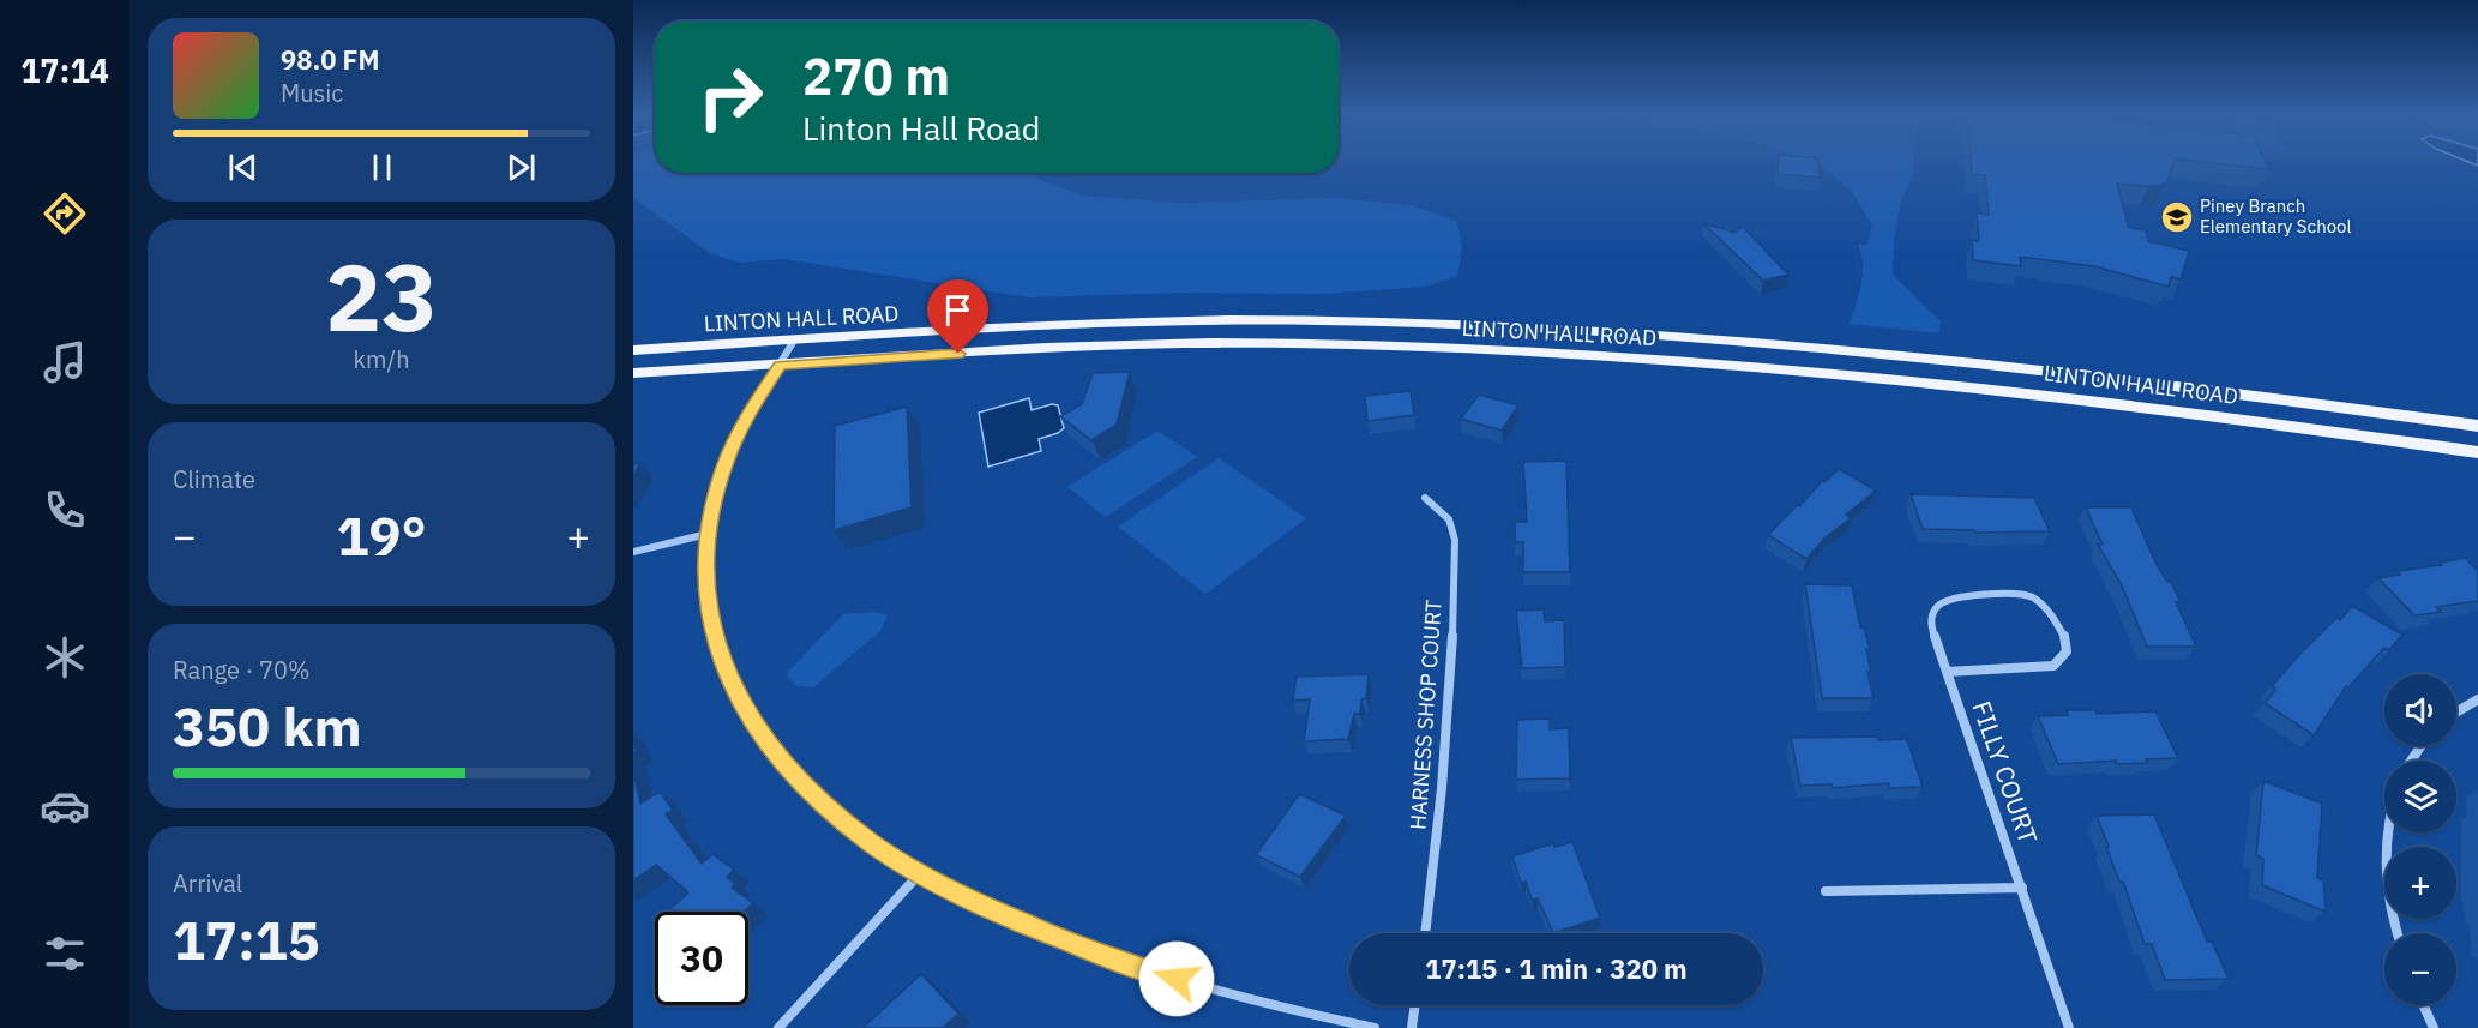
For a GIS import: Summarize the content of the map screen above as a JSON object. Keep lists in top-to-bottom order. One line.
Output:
{"streets":{"main road":["LINTON HALL ROAD"],"street":["HARNESS SHOP COURT","FILLY COURT"]},"places":{"school or university":["Piney Branch Elementary School"]},"page":{"tabs":"17:14","turn":["270 m","Linton Hall Road"],"song":["98.0 FM","Music"],"tile":[["23","km/h"],"Climate",["Range · 70%","350 km"],["Arrival","17:15"]],"heat":["−","19°","+"],"map_buttons":["+","−"],"limit":"30","trip":"17:15 · 1 min · 320 m"}}
